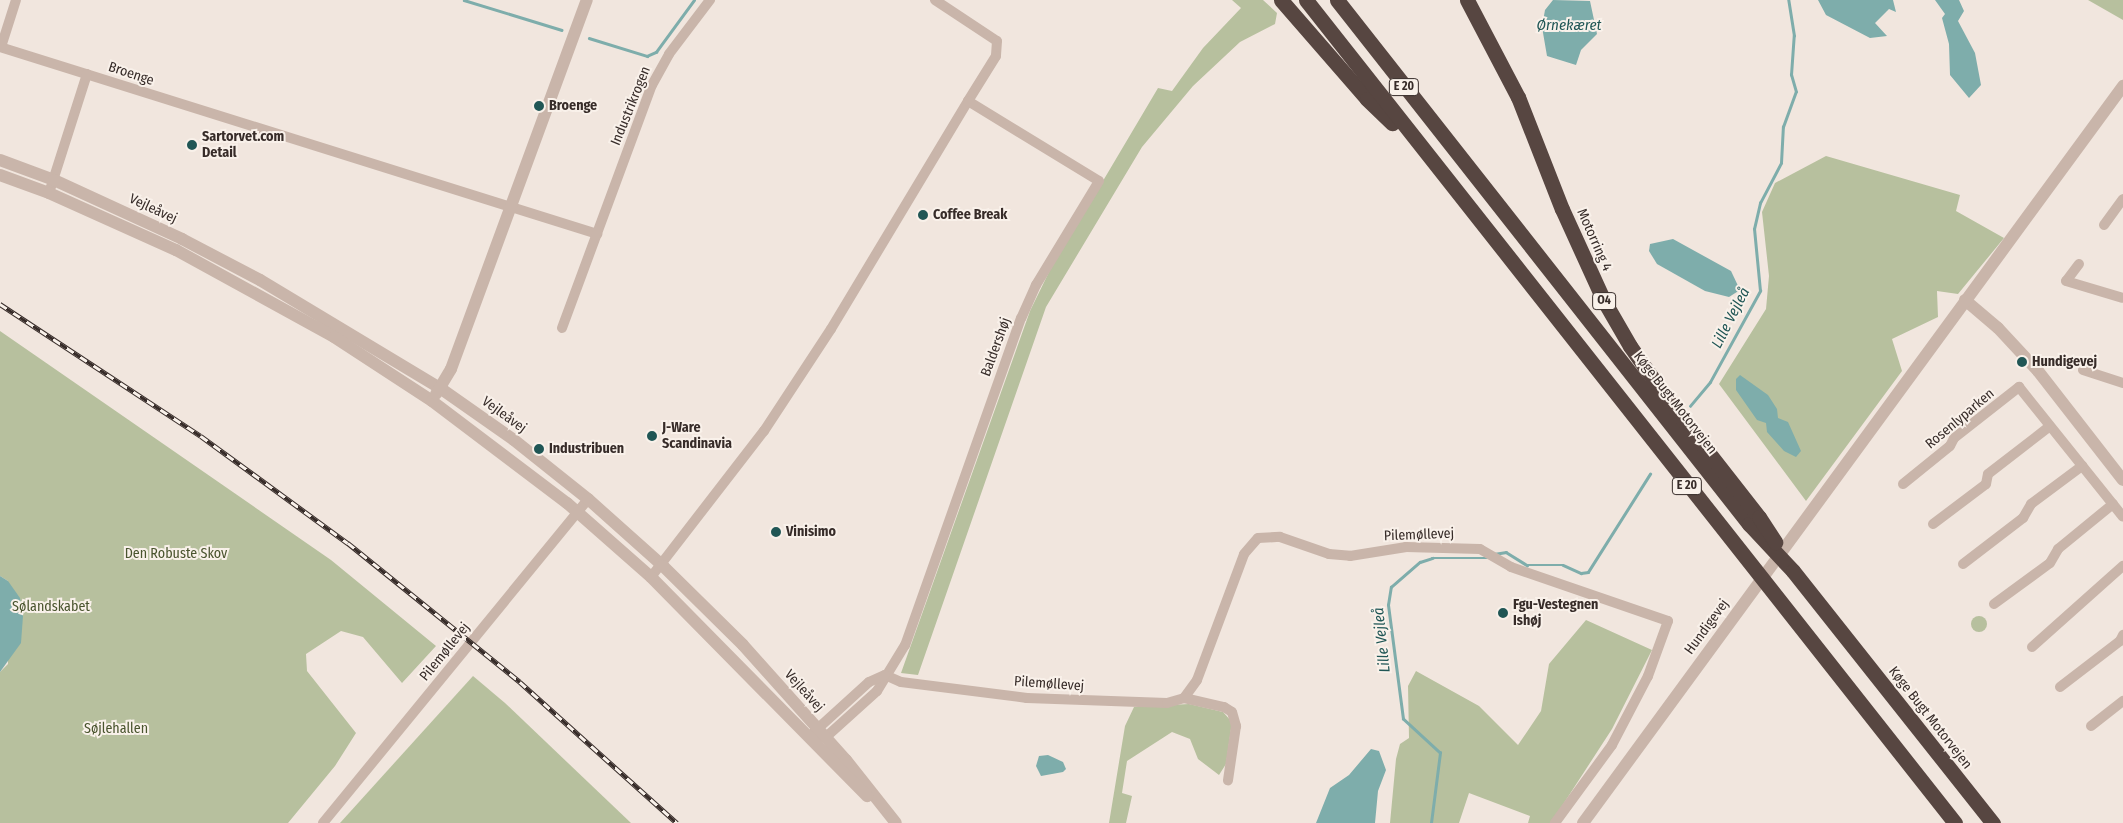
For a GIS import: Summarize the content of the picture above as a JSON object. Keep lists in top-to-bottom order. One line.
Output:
{"streets":{"highway":["E 20","Motorring 4","O4","Køge Bugt Motorvejen"],"street":["Broenge","Industrikrogen","Vejleåvej","Baldershøj","Rosenlyparken","Pilemøllevej","Hundigevej"]},"crossings":[["Broenge","Vejleåvej"],["Vejleåvej","Baldershøj"],["Vejleåvej","Pilemøllevej"],["Motorring 4","Køge Bugt Motorvejen"],["Baldershøj","Pilemøllevej"]],"water":["Ørnekæret","Lille Vejleå"],"parks":["Den Robuste Skov","Sølandskabet","Søjlehallen"],"places":["Broenge","Sartorvet.com Detail","Coffee Break","Hundigevej","J-Ware Scandinavia","Industribuen","Vinisimo","Fgu-Vestegnen Ishøj"]}
